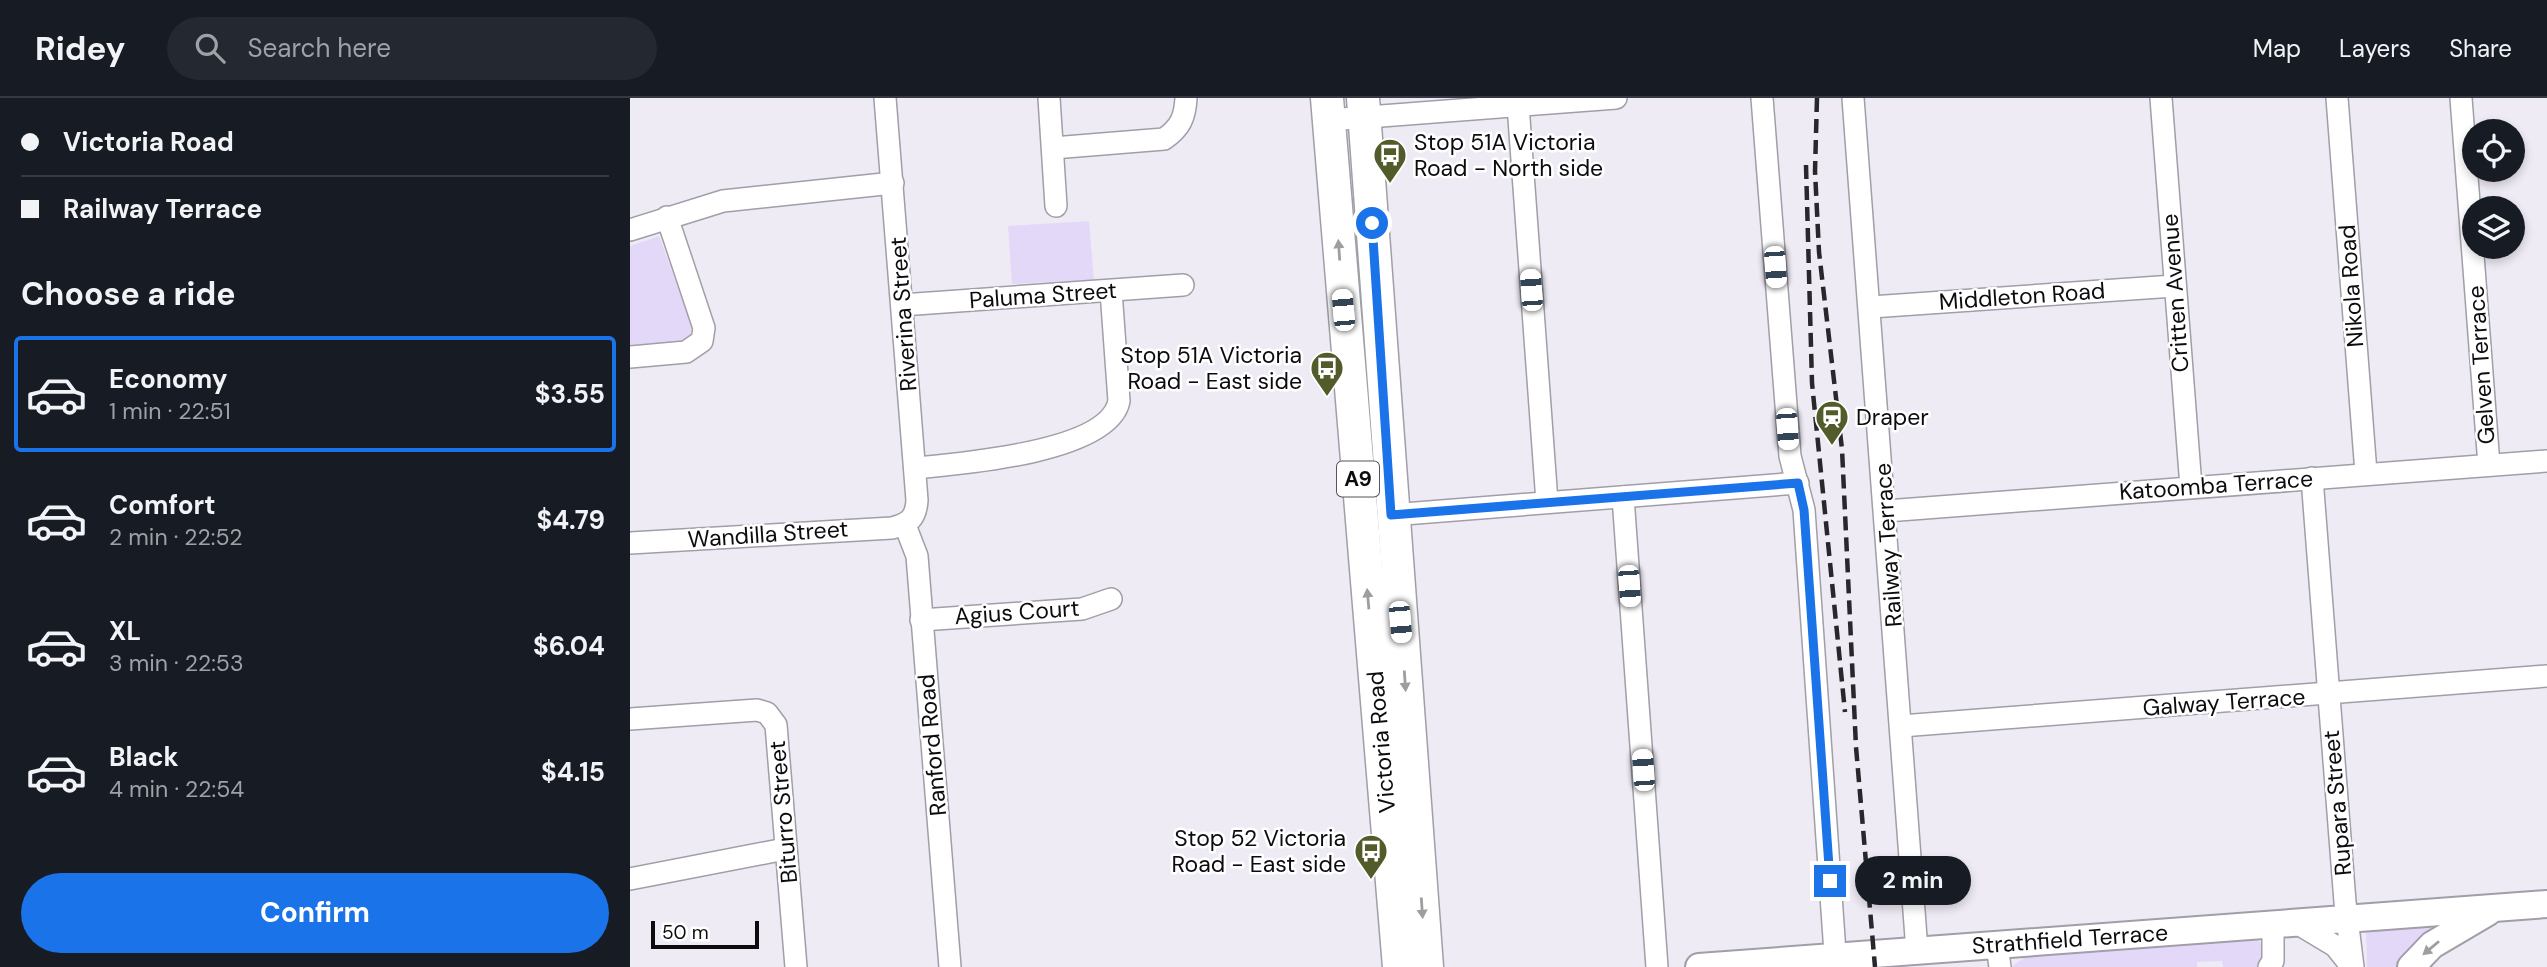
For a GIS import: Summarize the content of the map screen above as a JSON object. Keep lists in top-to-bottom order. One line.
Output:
{"streets":{"highway":["A9","Victoria Road"],"main road":["Strathfield Terrace"],"street":["Nikola Road","Critten Avenue","Paluma Street","Middleton Road","Riverina Street","Gelven Terrace","Katoomba Terrace","Wandilla Street","Railway Terrace","Agius Court","Galway Terrace","Ranford Road","Rupara Street","Biturro Street"]},"crossings":[["Nikola Road","Katoomba Terrace"],["Critten Avenue","Middleton Road"],["Critten Avenue","Katoomba Terrace"],["Paluma Street","Riverina Street"],["Middleton Road","Railway Terrace"],["Riverina Street","Wandilla Street"],["Riverina Street","Ranford Road"],["Gelven Terrace","Katoomba Terrace"],["Katoomba Terrace","Railway Terrace"],["Katoomba Terrace","Rupara Street"],["Wandilla Street","Ranford Road"],["Railway Terrace","Galway Terrace"],["Railway Terrace","Strathfield Terrace"],["Agius Court","Ranford Road"],["Galway Terrace","Rupara Street"],["Rupara Street","Strathfield Terrace"]],"places":{"bus stop":["Stop 51A Victoria Road - North side","Stop 51A Victoria Road - East side","Stop 52 Victoria Road - East side"],"station":["Draper"]},"scale_bar":"50 m","page":{"header":"Ridey","search":"Search here","nav":["Map","Layers","Share"],"banner":["Victoria Road","Railway Terrace"],"heading":"Choose a ride","list":[{"name":"Economy","note":"1 min · 22:51","value":"$3.55"},{"name":"Comfort","note":"2 min · 22:52","value":"$4.79"},{"name":"XL","note":"3 min · 22:53","value":"$6.04"},{"name":"Black","note":"4 min · 22:54","value":"$4.15"}],"bubble":"2 min","buttons":"Confirm","scale":"50 m"}}
